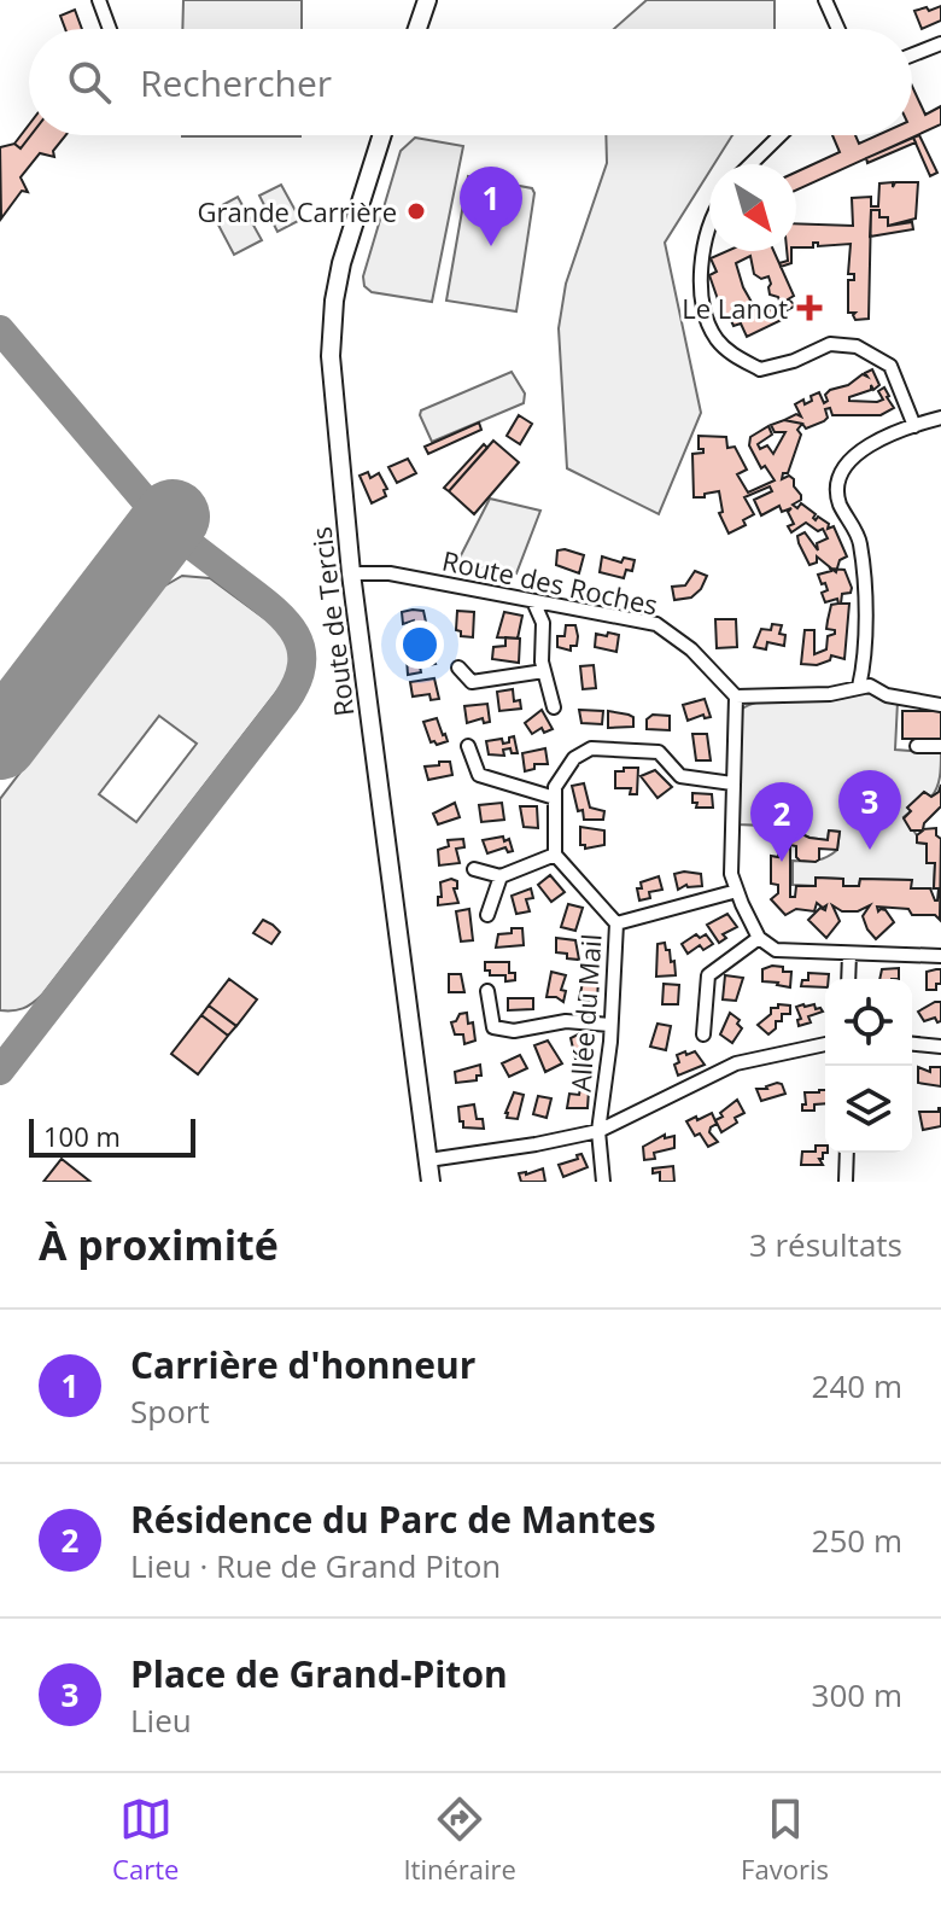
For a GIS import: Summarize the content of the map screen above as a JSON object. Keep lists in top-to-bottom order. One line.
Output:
{"streets":{"main road":["Route de Tercis"],"street":["Route des Roches","Allée du Mail"]},"crossings":[["Route des Roches","Route de Tercis"]],"places":{"other":["Grande Carrière"],"health":["Le Lanot"]},"scale_bar":"100 m","north":"bottom right","page":{"search":"Rechercher","pins":["1","3","2"],"scale":"100 m","heading":["À proximité","3 résultats"],"list":[{"mark":"1","name":"Carrière d'honneur","note":"Sport","value":"240 m"},{"mark":"2","name":"Résidence du Parc de Mantes","note":"Lieu · Rue de Grand Piton","value":"250 m"},{"mark":"3","name":"Place de Grand-Piton","note":"Lieu","value":"300 m"}],"nav":["Carte","Itinéraire","Favoris"]}}
